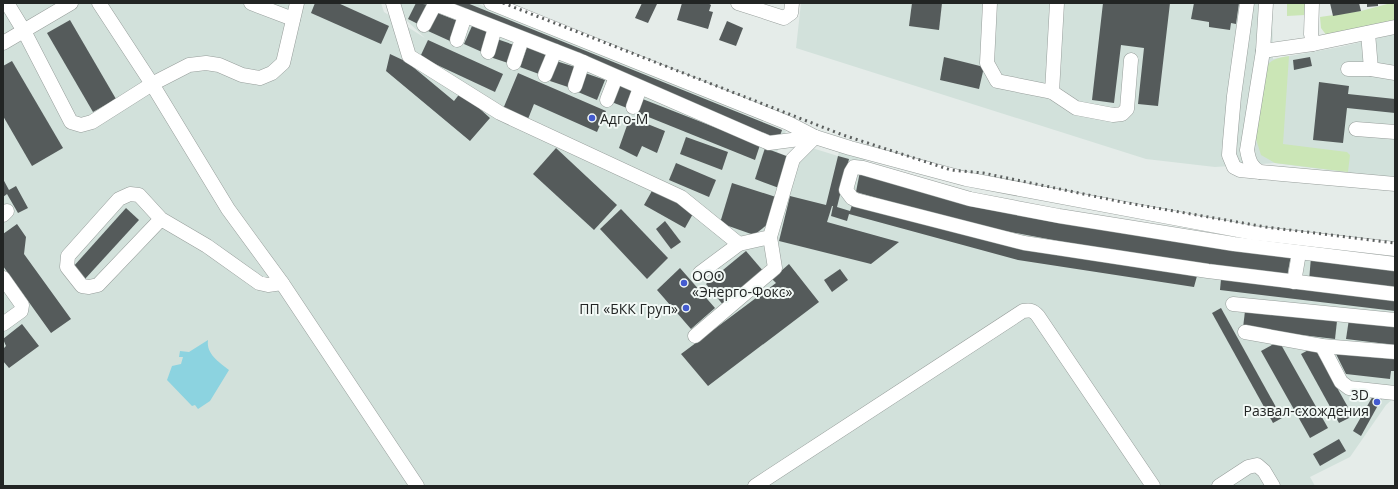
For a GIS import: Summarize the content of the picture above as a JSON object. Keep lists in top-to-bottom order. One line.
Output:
{"places":["Адго-М","ООО «Энерго-Фокс»","ПП «БКК Груп»","3D Развал-схождения"]}
